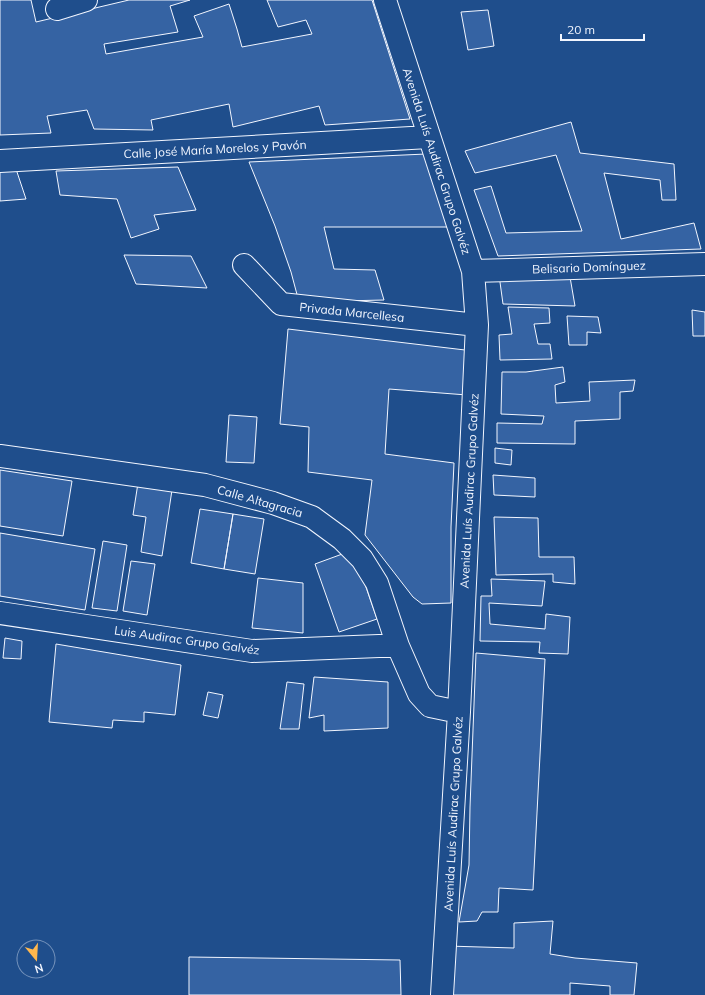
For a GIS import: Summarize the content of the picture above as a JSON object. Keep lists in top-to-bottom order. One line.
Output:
{"streets":{"street":["Calle José María Morelos y Pavón","Avenida Luís Audirac Grupo Galvéz","Belisario Domínguez","Privada Marcellesa","Calle Altagracia","Luis Audirac Grupo Galvéz"]},"crossings":[["Calle José María Morelos y Pavón","Avenida Luís Audirac Grupo Galvéz"],["Avenida Luís Audirac Grupo Galvéz","Belisario Domínguez"],["Avenida Luís Audirac Grupo Galvéz","Privada Marcellesa"],["Avenida Luís Audirac Grupo Galvéz","Calle Altagracia"],["Calle Altagracia","Luis Audirac Grupo Galvéz"]],"scale_bar":"20 m","north":"bottom"}
